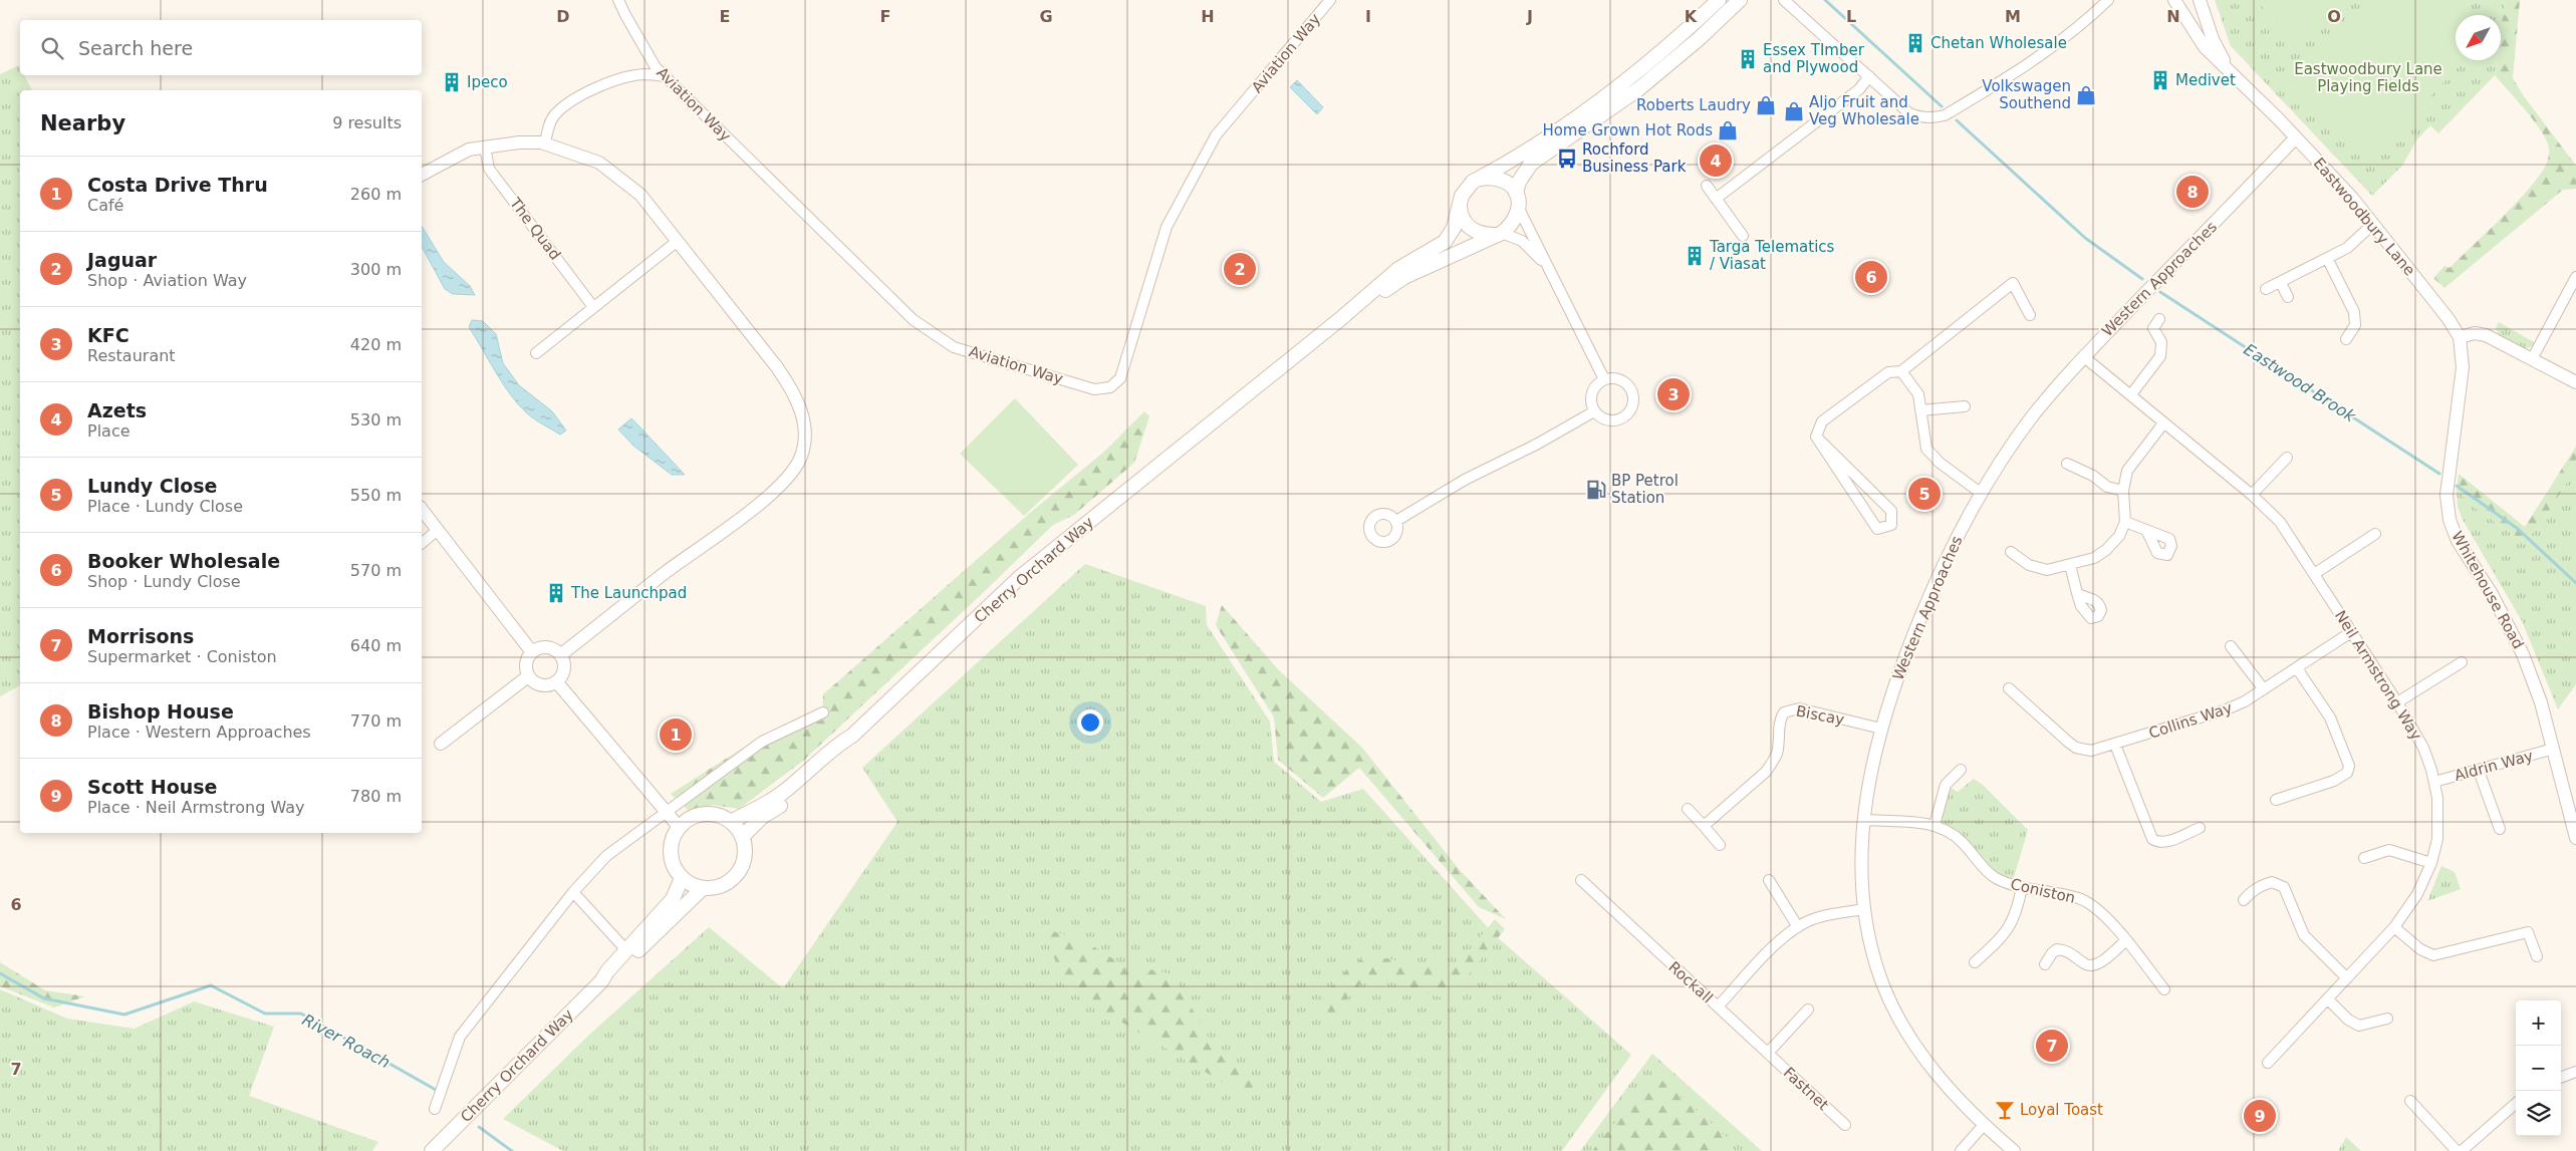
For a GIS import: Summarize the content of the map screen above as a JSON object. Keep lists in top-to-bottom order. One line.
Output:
{"streets":{"main road":["Cherry Orchard Way"],"street":["Aviation Way","Eastwoodbury Lane","The Quad","Western Approaches","Whitehouse Road","Neil Armstrong Way","Biscay","Collins Way","Aldrin Way","Coniston","Rockall","Fastnet"]},"crossings":[["Eastwoodbury Lane","Western Approaches"],["Eastwoodbury Lane","Whitehouse Road"],["Western Approaches","Neil Armstrong Way"],["Western Approaches","Biscay"],["Western Approaches","Coniston"],["Western Approaches","Rockall"],["Whitehouse Road","Aldrin Way"],["Neil Armstrong Way","Collins Way"],["Neil Armstrong Way","Aldrin Way"],["Rockall","Fastnet"]],"water":["Eastwood Brook","River Roach"],"parks":["Eastwoodbury Lane Playing Fields"],"places":{"building":["Chetan Wholesale","Essex TImber and Plywood","Medivet","Ipeco","Targa Telematics / Viasat","The Launchpad"],"shop":["Volkswagen Southend","Roberts Laudry","Aljo Fruit and Veg Wholesale","Home Grown Hot Rods"],"bus stop":["Rochford Business Park"],"fuel station":["BP Petrol Station"],"bar":["Loyal Toast"]},"north":"bottom left","page":{"search":"Search here","heading":["Nearby","9 results"],"pins":["4","8","2","6","3","5","1","7","9"],"list":[{"mark":"1","name":"Costa Drive Thru","note":"Café","value":"260 m"},{"mark":"2","name":"Jaguar","note":"Shop · Aviation Way","value":"300 m"},{"mark":"3","name":"KFC","note":"Restaurant","value":"420 m"},{"mark":"4","name":"Azets","note":"Place","value":"530 m"},{"mark":"5","name":"Lundy Close","note":"Place · Lundy Close","value":"550 m"},{"mark":"6","name":"Booker Wholesale","note":"Shop · Lundy Close","value":"570 m"},{"mark":"7","name":"Morrisons","note":"Supermarket · Coniston","value":"640 m"},{"mark":"8","name":"Bishop House","note":"Place · Western Approaches","value":"770 m"},{"mark":"9","name":"Scott House","note":"Place · Neil Armstrong Way","value":"780 m"}],"map_buttons":["+","−"]},"grid":{"columns":["D","E","F","G","H","I","J","K","L","M","N","O"],"rows":["6","7"]}}
